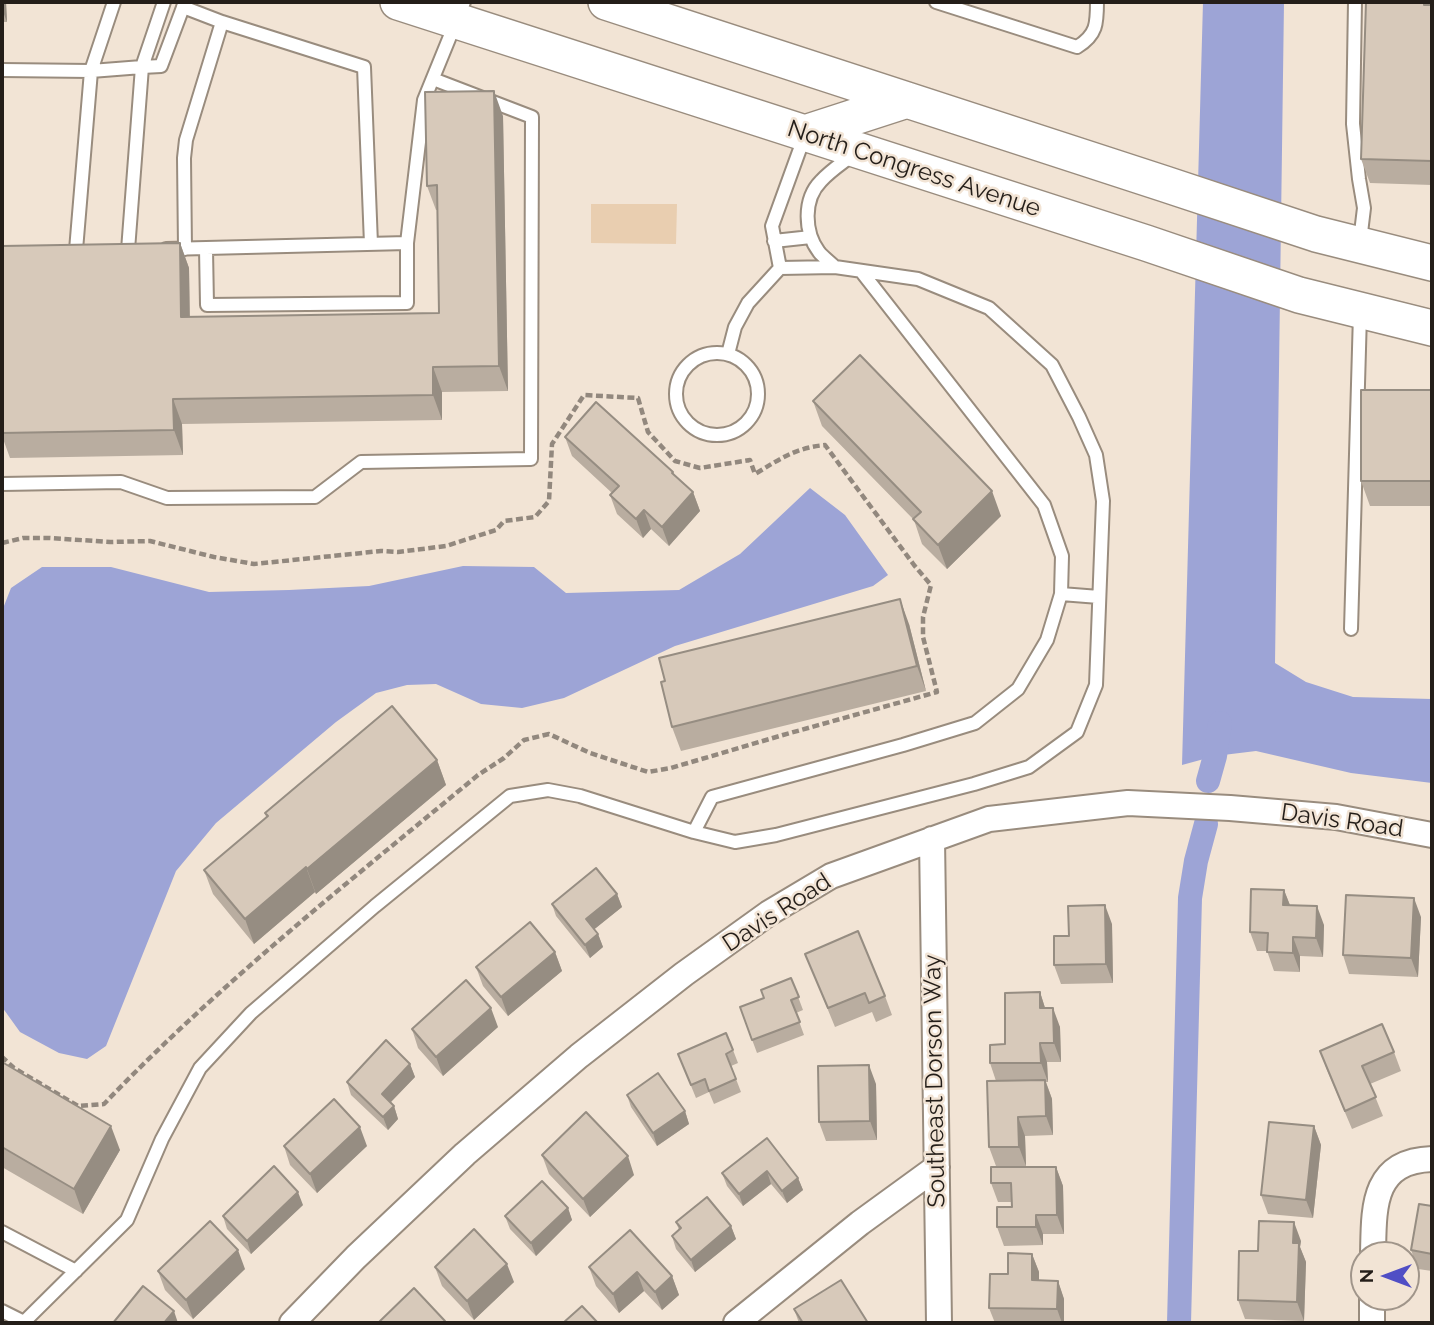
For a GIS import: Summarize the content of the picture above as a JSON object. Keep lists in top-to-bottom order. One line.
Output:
{"streets":{"main road":["North Congress Avenue"],"street":["Davis Road","Southeast Dorson Way"]},"crossings":[["Davis Road","Southeast Dorson Way"]],"north":"left"}
